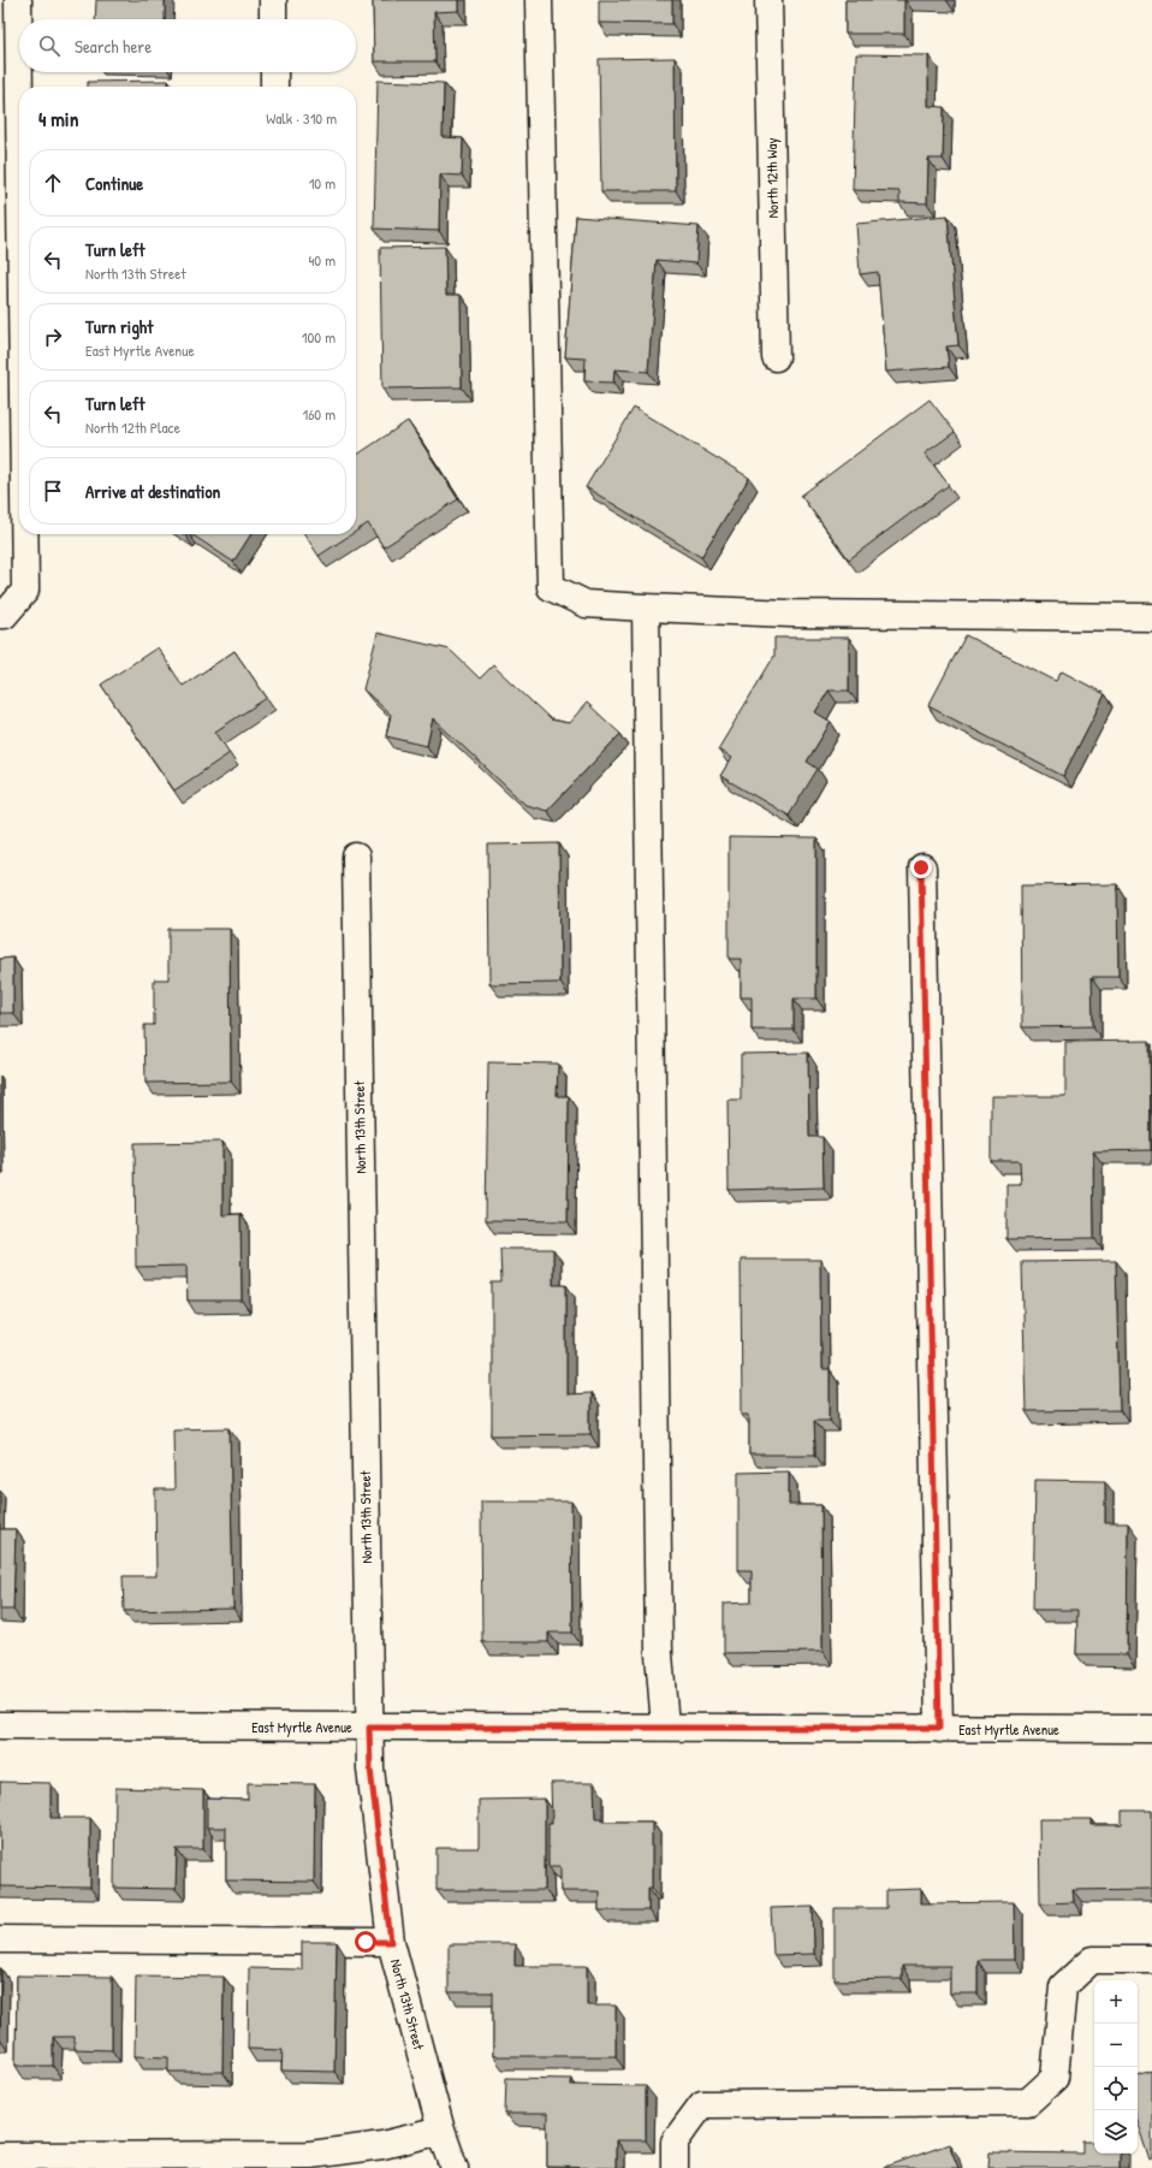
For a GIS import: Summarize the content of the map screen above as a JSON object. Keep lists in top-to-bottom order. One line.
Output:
{"streets":{"street":["North 12th Way","North 13th Street","East Myrtle Avenue"]},"crossings":[["North 13th Street","East Myrtle Avenue"]],"page":{"search":"Search here","heading":["4 min","Walk · 310 m"],"list":[["Continue","10 m"],["Turn left","North 13th Street","40 m"],["Turn right","East Myrtle Avenue","100 m"],["Turn left","North 12th Place","160 m"],"Arrive at destination"],"map_buttons":["+","−"]}}
